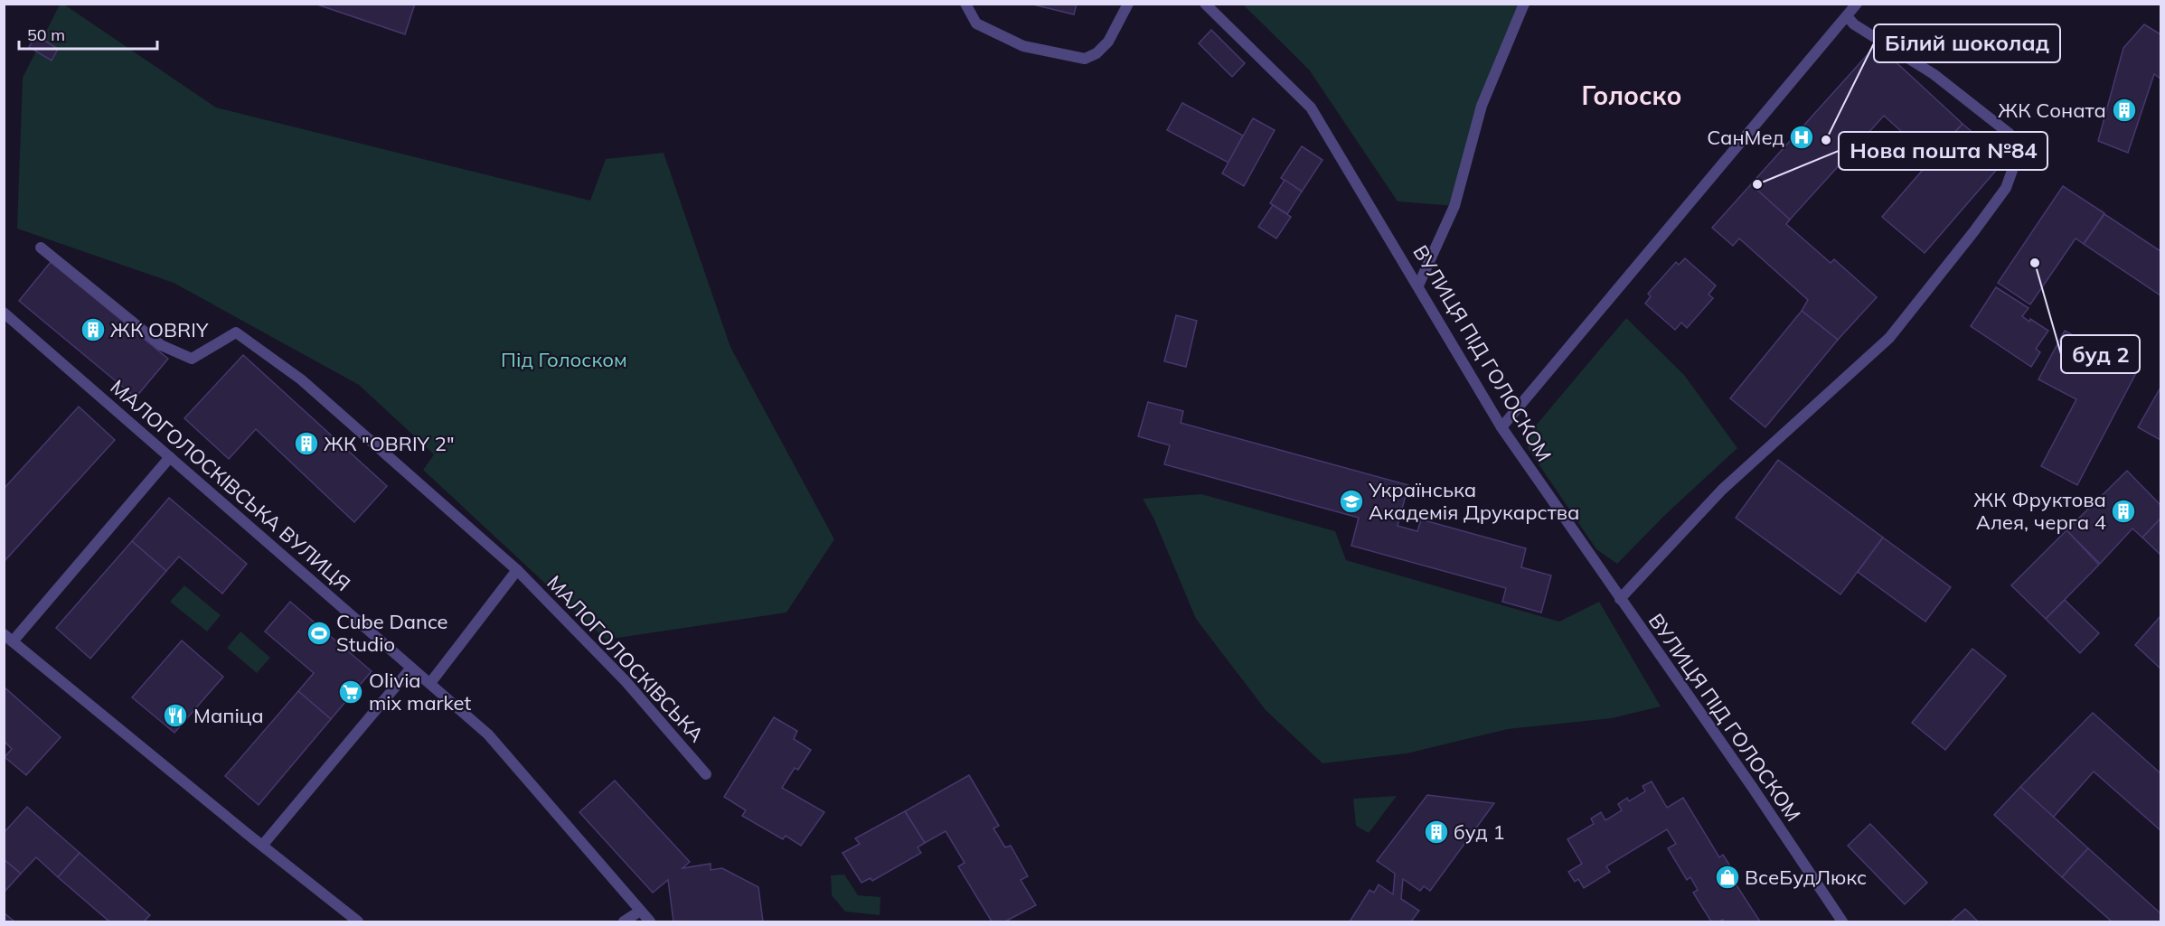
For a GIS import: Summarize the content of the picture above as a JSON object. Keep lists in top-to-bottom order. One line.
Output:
{"streets":{"street":["ВУЛИЦЯ ПІД ГОЛОСКОМ","МАЛОГОЛОСКІВСЬКА ВУЛИЦЯ","МАЛОГОЛОСКІВСЬКА"]},"districts":["Голоско"],"parks":["Під Голоском"],"places":{"building":["ЖК Соната","ЖК OBRIY","ЖК \"OBRIY 2\"","ЖК Фруктова Алея, черга 4","буд 1"],"hospital":["СанМед"],"other":["Білий шоколад","Нова пошта №84","буд 2"],"school or university":["Українська Академія Друкарства"],"sports":["Cube Dance Studio"],"supermarket":["Olivia mix market"],"restaurant":["Мапіца"],"shop":["ВсеБудЛюкс"]},"scale_bar":"50 m"}
